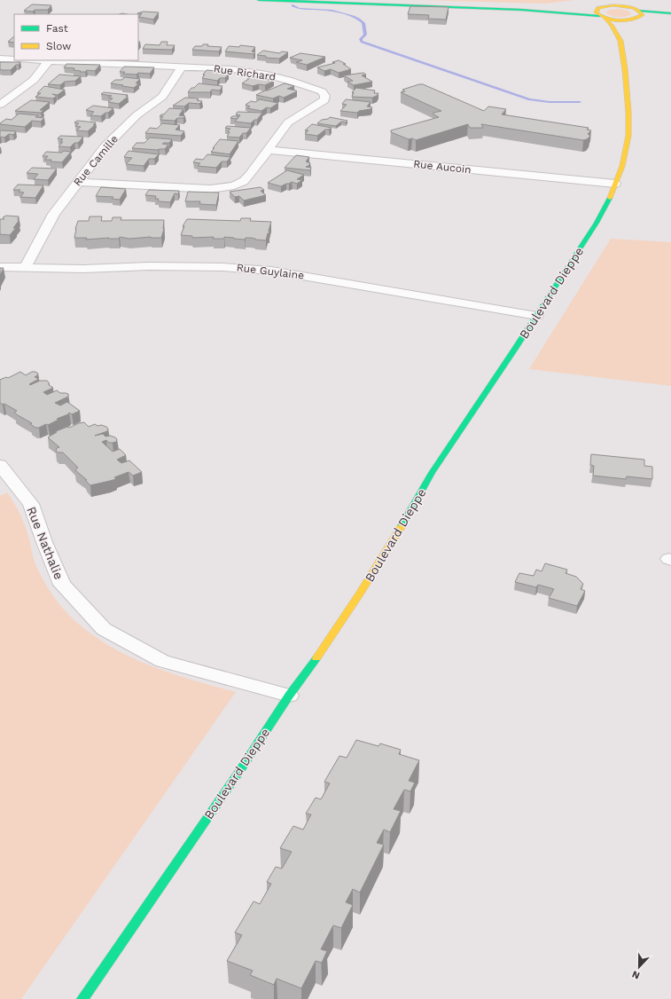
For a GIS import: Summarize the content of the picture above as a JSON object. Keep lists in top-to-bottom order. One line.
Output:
{"streets":{"main road":["Boulevard Dieppe"],"street":["Rue Richard","Rue Camille","Rue Aucoin","Rue Guylaine","Rue Nathalie"]},"crossings":[["Rue Richard","Rue Camille"],["Rue Richard","Rue Aucoin"],["Rue Camille","Rue Guylaine"],["Rue Aucoin","Boulevard Dieppe"],["Rue Guylaine","Boulevard Dieppe"],["Boulevard Dieppe","Rue Nathalie"]],"legend":["Fast","Slow"],"north":"bottom"}
